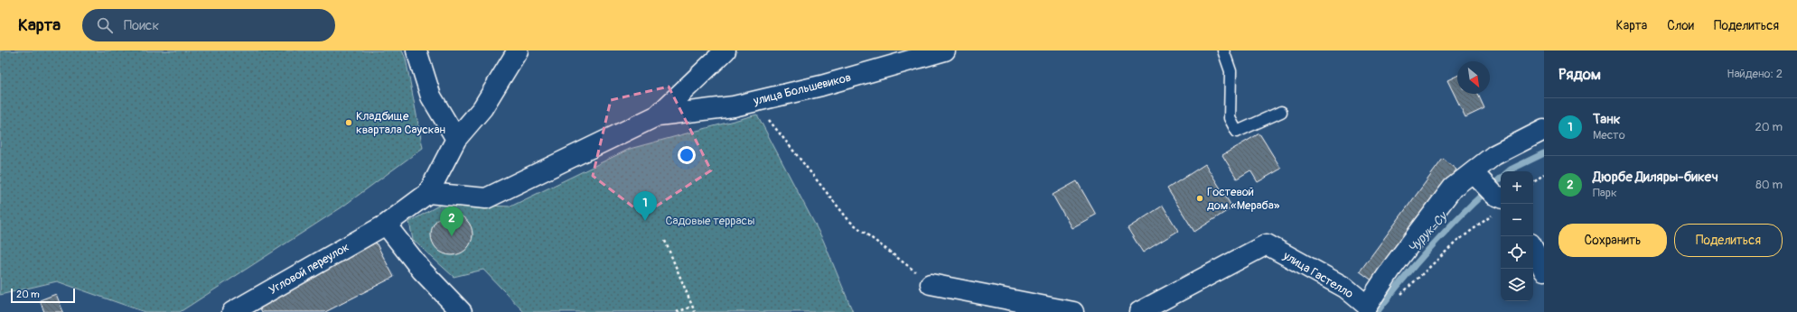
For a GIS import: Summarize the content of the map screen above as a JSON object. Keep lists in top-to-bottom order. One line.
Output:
{"streets":{"street":["улица Большевиков","Угловой переулок","улица Гастелло"]},"water":["Чурук-Су"],"parks":["Садовые террасы"],"places":["Кладбище квартала Саускан","Гостевой дом «Мераба»"],"scale_bar":"20 m","north":"bottom right","page":{"header":"Карта","search":"Поиск","nav":["Карта","Слои","Поделиться"],"heading":["Рядом","Найдено: 2"],"list":[{"mark":"1","name":"Танк","note":"Место","value":"20 m"},{"mark":"2","name":"Дюрбе Диляры-бикеч","note":"Парк","value":"80 m"}],"map_buttons":["+","−"],"pins":["1","2"],"buttons":["Сохранить","Поделиться"],"scale":"20 m"}}
